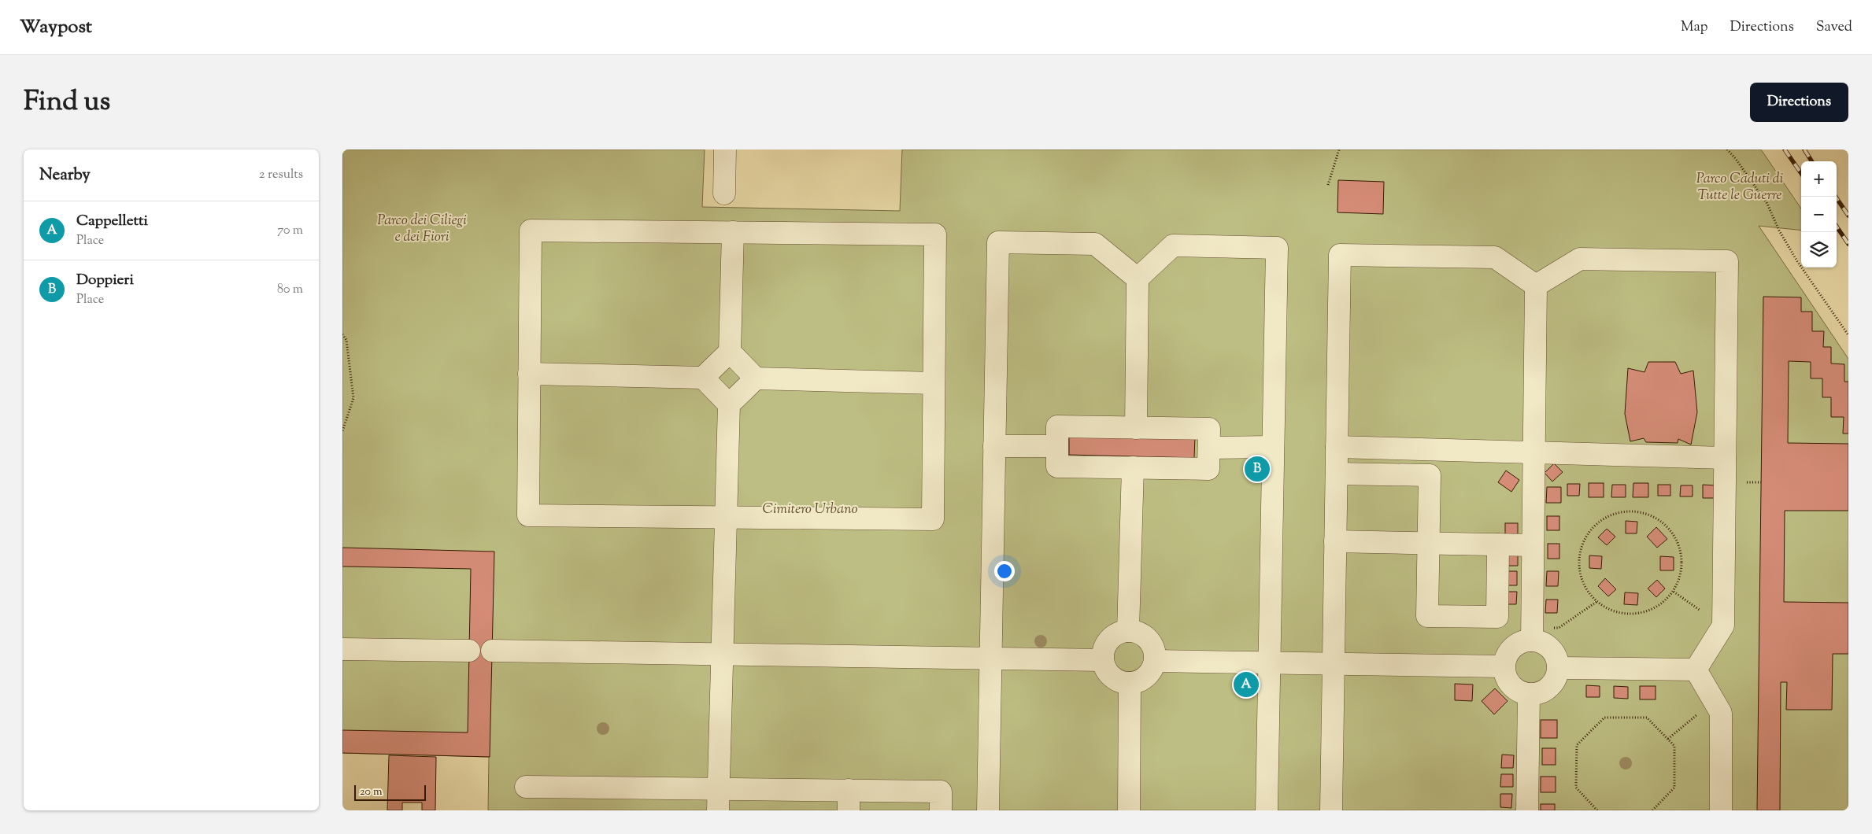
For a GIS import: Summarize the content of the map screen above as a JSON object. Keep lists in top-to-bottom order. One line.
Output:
{"parks":["Parco Caduti di Tutte le Guerre","Parco dei Ciliegi e dei Fiori","Cimitero Urbano"],"scale_bar":"20 m","page":{"header":"Waypost","nav":["Map","Directions","Saved"],"title":"Find us","buttons":"Directions","heading":["Nearby","2 results"],"map_buttons":["+","−"],"list":[{"mark":"A","name":"Cappelletti","note":"Place","value":"70 m"},{"mark":"B","name":"Doppieri","note":"Place","value":"80 m"}],"pins":["B","A"],"scale":"20 m"}}
